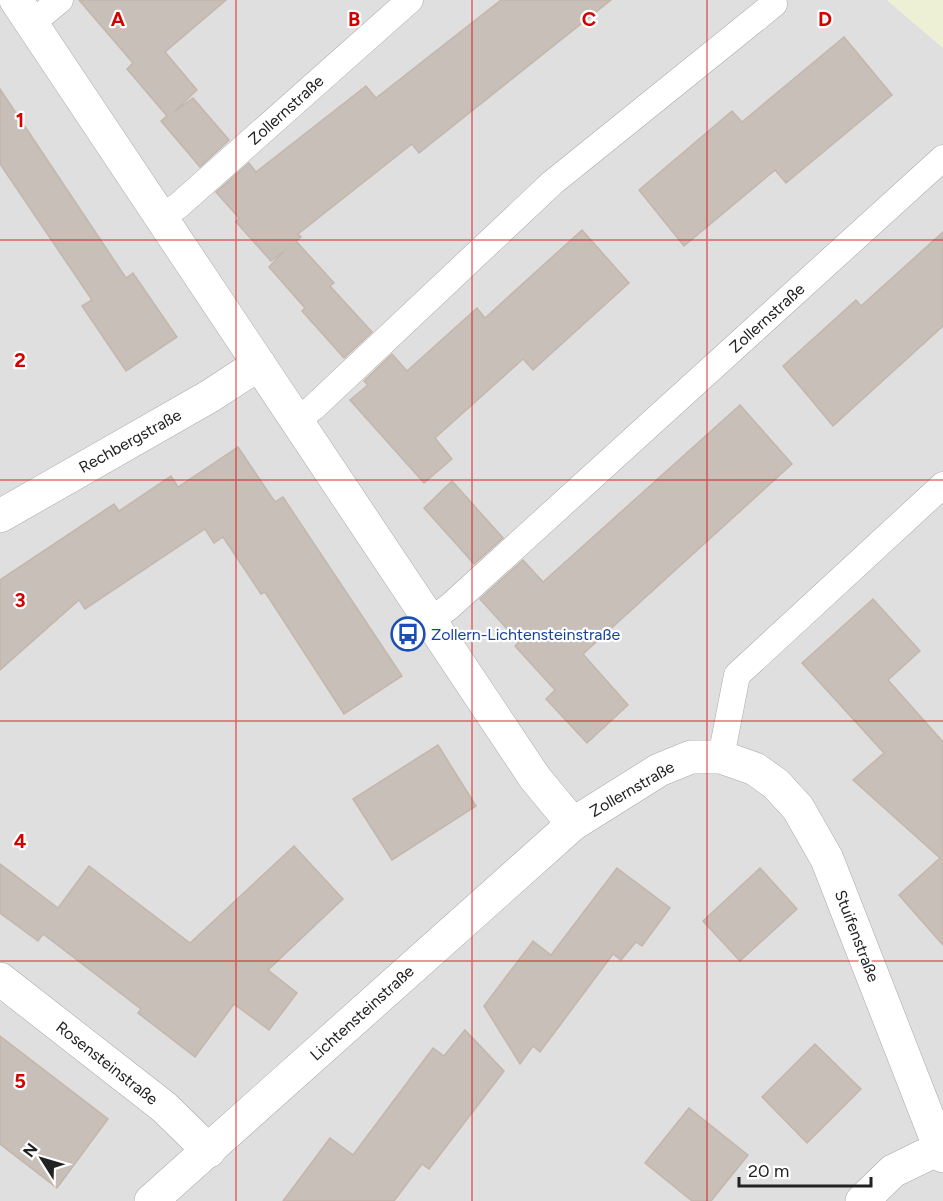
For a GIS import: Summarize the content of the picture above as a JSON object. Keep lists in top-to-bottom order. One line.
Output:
{"streets":{"street":["Zollernstraße","Rechbergstraße","Stuifenstraße","Lichtensteinstraße","Rosensteinstraße"]},"crossings":[["Zollernstraße","Rechbergstraße"],["Zollernstraße","Stuifenstraße"],["Zollernstraße","Lichtensteinstraße"],["Lichtensteinstraße","Rosensteinstraße"]],"places":{"bus stop":["Zollern-Lichtensteinstraße"]},"scale_bar":"20 m","north":"top left","grid":{"columns":["A","B","C","D"],"rows":["1","2","3","4","5"]}}
